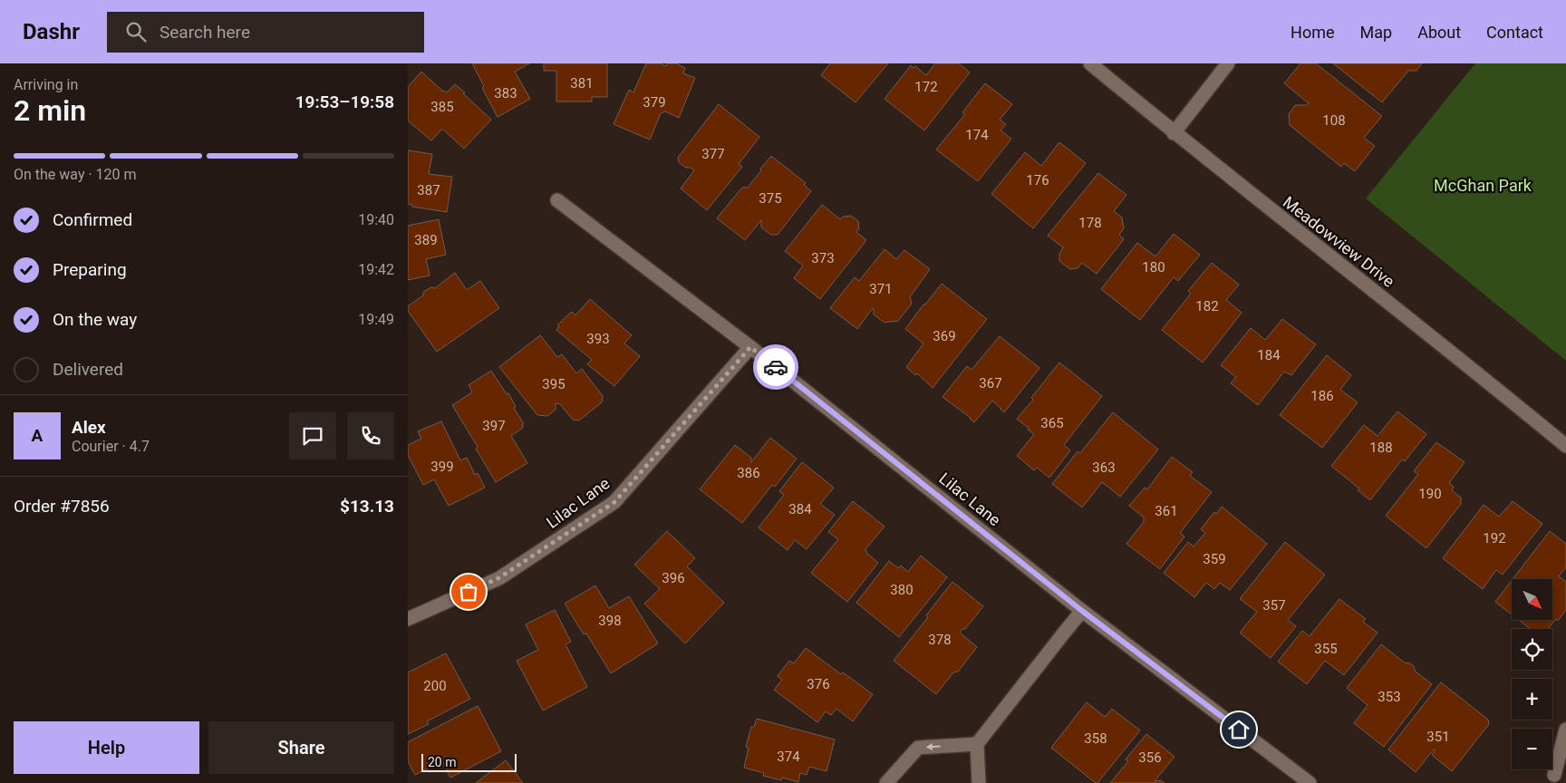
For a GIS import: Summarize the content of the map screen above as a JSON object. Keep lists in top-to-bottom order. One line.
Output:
{"streets":{"street":["Meadowview Drive","Lilac Lane"]},"parks":["McGhan Park"],"house_numbers":["381","172","383","379","385","108","174","377","176","387","375","178","389","373","180","371","182","369","393","184","367","395","186","365","397","188","399","363","386","190","384","361","192","359","396","380","357","398","378","355","376","200","353","351","358","374","356"],"scale_bar":"20 m","north":"bottom right","page":{"header":"Dashr","search":"Search here","nav":["Home","Map","About","Contact"],"heading":["2 min","Arriving in","19:53–19:58"],"panel":["Alex","Courier · 4.7","Order #7856","$13.13"],"bar":"On the way · 120 m","list":[["Confirmed","19:40"],["Preparing","19:42"],["On the way","19:49"],"Delivered"],"round":"A","map_buttons":["+","−"],"buttons":["Help","Share"],"scale":"20 m"}}
